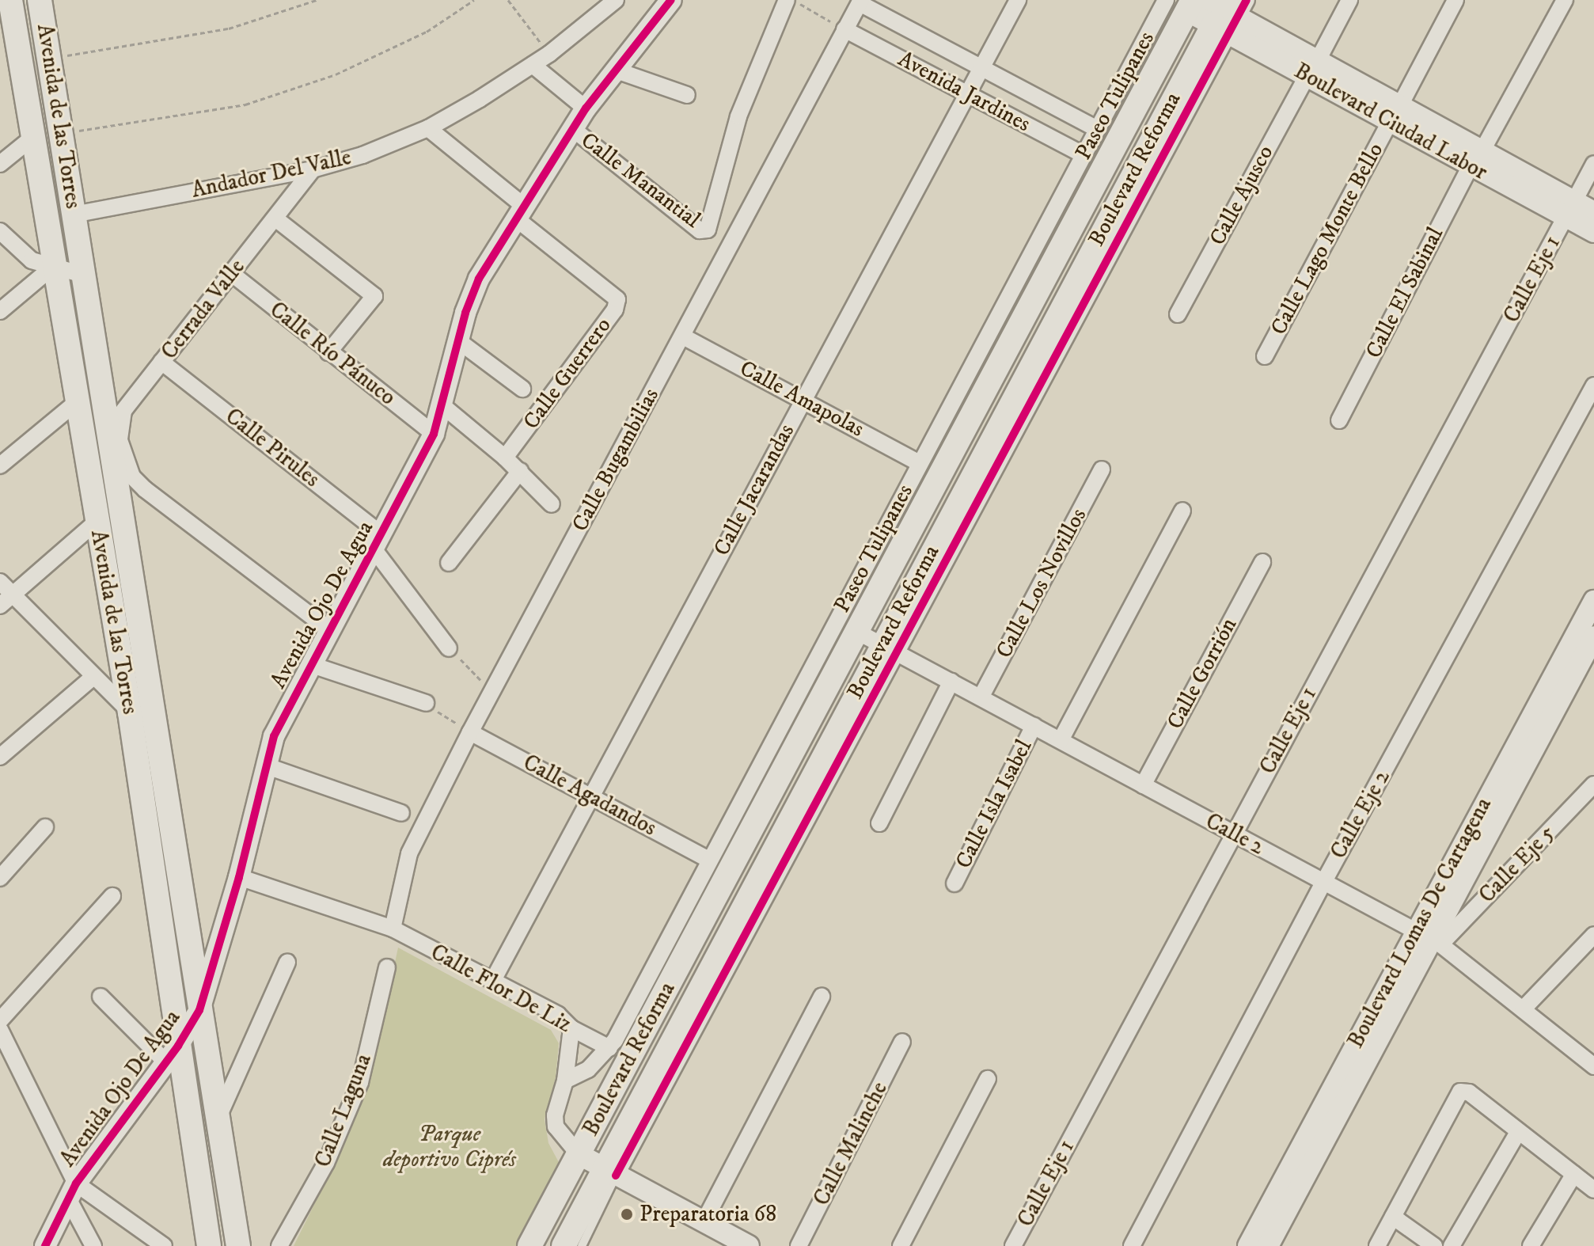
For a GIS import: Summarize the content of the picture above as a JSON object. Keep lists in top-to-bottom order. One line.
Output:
{"streets":{"main road":["Avenida de las Torres","Boulevard Reforma"],"street":["Avenida Jardines","Paseo Tulipanes","Boulevard Ciudad Labor","Andador Del Valle","Calle Manantial","Calle Ajusco","Calle Lago Monte Bello","Calle Eje 1","Calle El Sabinal","Cerrada Valle","Calle Río Pánuco","Calle Guerrero","Calle Amapolas","Calle Pirules","Calle Bugambilias","Calle Jacarandas","Calle Los Novillos","Avenida Ojo De Agua","Calle Gorrión","Calle Agadandos","Calle Isla Isabel","Calle Eje 2","Calle 2","Calle Eje 5","Boulevard Lomas De Cartagena","Calle Flor De Liz","Calle Laguna","Calle Malinche"]},"crossings":[["Avenida Jardines","Paseo Tulipanes"],["Avenida Jardines","Calle Bugambilias"],["Avenida Jardines","Calle Jacarandas"],["Paseo Tulipanes","Calle Amapolas"],["Paseo Tulipanes","Calle Agadandos"],["Paseo Tulipanes","Calle Flor De Liz"],["Avenida de las Torres","Andador Del Valle"],["Avenida de las Torres","Avenida Ojo De Agua"],["Boulevard Ciudad Labor","Boulevard Reforma"],["Boulevard Ciudad Labor","Calle Ajusco"],["Boulevard Ciudad Labor","Calle Lago Monte Bello"],["Boulevard Ciudad Labor","Calle Eje 1"],["Boulevard Ciudad Labor","Calle El Sabinal"],["Boulevard Reforma","Calle 2"],["Andador Del Valle","Calle Manantial"],["Andador Del Valle","Cerrada Valle"],["Calle Manantial","Avenida Ojo De Agua"],["Calle Eje 1","Calle 2"],["Cerrada Valle","Calle Río Pánuco"],["Cerrada Valle","Calle Pirules"],["Cerrada Valle","Avenida Ojo De Agua"],["Calle Río Pánuco","Avenida Ojo De Agua"],["Calle Guerrero","Avenida Ojo De Agua"],["Calle Amapolas","Calle Bugambilias"],["Calle Amapolas","Calle Jacarandas"],["Calle Pirules","Avenida Ojo De Agua"],["Calle Bugambilias","Calle Agadandos"],["Calle Bugambilias","Calle Flor De Liz"],["Calle Jacarandas","Calle Agadandos"],["Calle Jacarandas","Calle Flor De Liz"],["Calle Los Novillos","Calle 2"],["Avenida Ojo De Agua","Calle Flor De Liz"],["Calle Gorrión","Calle 2"],["Calle Isla Isabel","Calle 2"],["Calle Eje 2","Calle 2"],["Calle 2","Calle Eje 5"],["Calle 2","Boulevard Lomas De Cartagena"],["Calle Eje 5","Boulevard Lomas De Cartagena"]],"parks":["Parque deportivo Ciprés"],"places":["Preparatoria 68"]}
